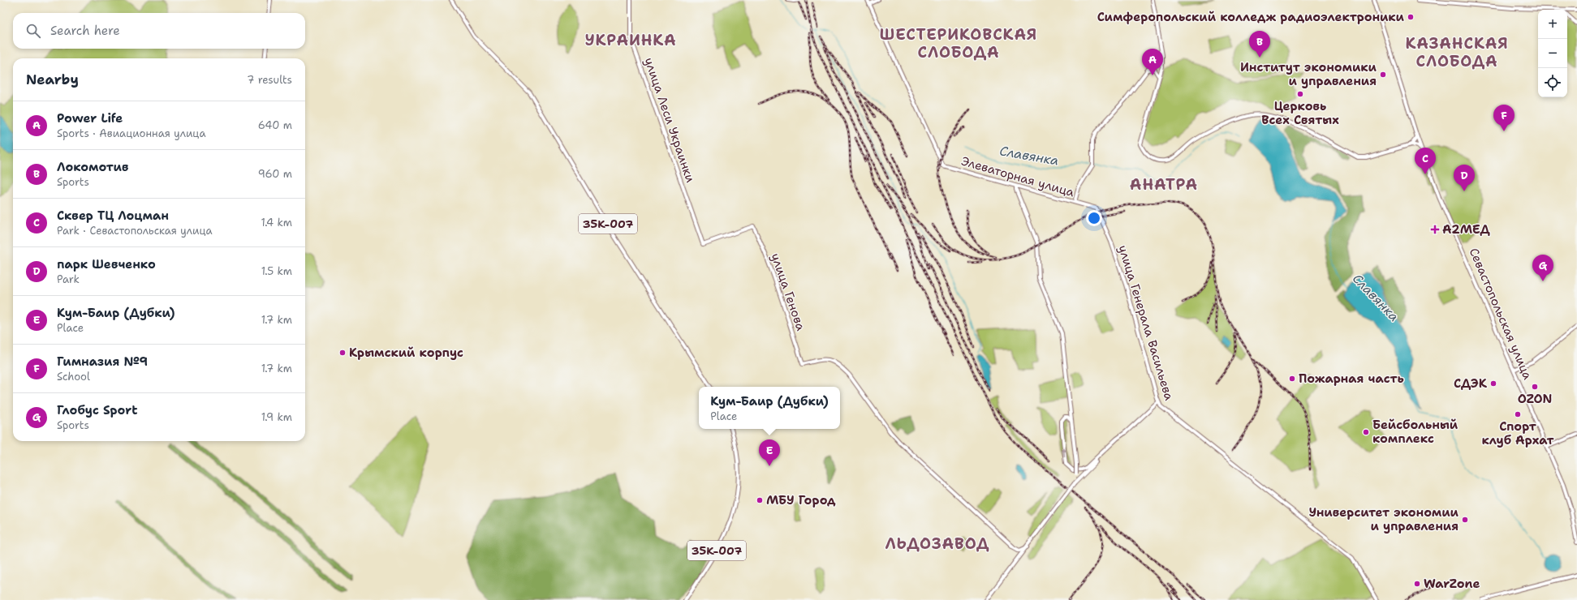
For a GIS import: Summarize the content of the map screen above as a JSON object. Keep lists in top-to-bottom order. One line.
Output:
{"streets":{"main road":["улица Леси Украинки","Элеваторная улица","35К-007","улица Генова","Севастопольская улица","улица Генерала Васильева"]},"crossings":[["улица Леси Украинки","улица Генова"],["Элеваторная улица","улица Генерала Васильева"]],"districts":["ШЕСТЕРИКОВСКАЯ СЛОБОДА","УКРАИНКА","КАЗАНСКАЯ СЛОБОДА","АНАТРА","ЛЬДОЗАВОД"],"water":["Славянка"],"places":{"other":["Симферопольский колледж радиоэлектроники","Институт экономики и управления","Церковь Всех Святых","Крымский корпус","Пожарная часть","СДЭК","OZON","Спорт клуб Архат","Бейсбольный комплекс","МБУ Город","Университет экономии и управления","WarZone"],"health":["А2МЕД"]},"page":{"map_buttons":["+","−"],"search":"Search here","pins":["B","A","F","C","D","G","E"],"heading":["Nearby","7 results"],"list":[{"mark":"A","name":"Power Life","note":"Sports · Авиационная улица","value":"640 m"},{"mark":"B","name":"Локомотив","note":"Sports","value":"960 m"},{"mark":"C","name":"Сквер ТЦ Лоцман","note":"Park · Севастопольская улица","value":"1.4 km"},{"mark":"D","name":"парк Шевченко","note":"Park","value":"1.5 km"},{"mark":"E","name":"Кум-Баир (Дубки)","note":"Place","value":"1.7 km"},{"mark":"F","name":"Гимназия №9","note":"School","value":"1.7 km"},{"mark":"G","name":"Глобус Sport","note":"Sports","value":"1.9 km"}],"popup":["Кум-Баир (Дубки)","Place"]}}
